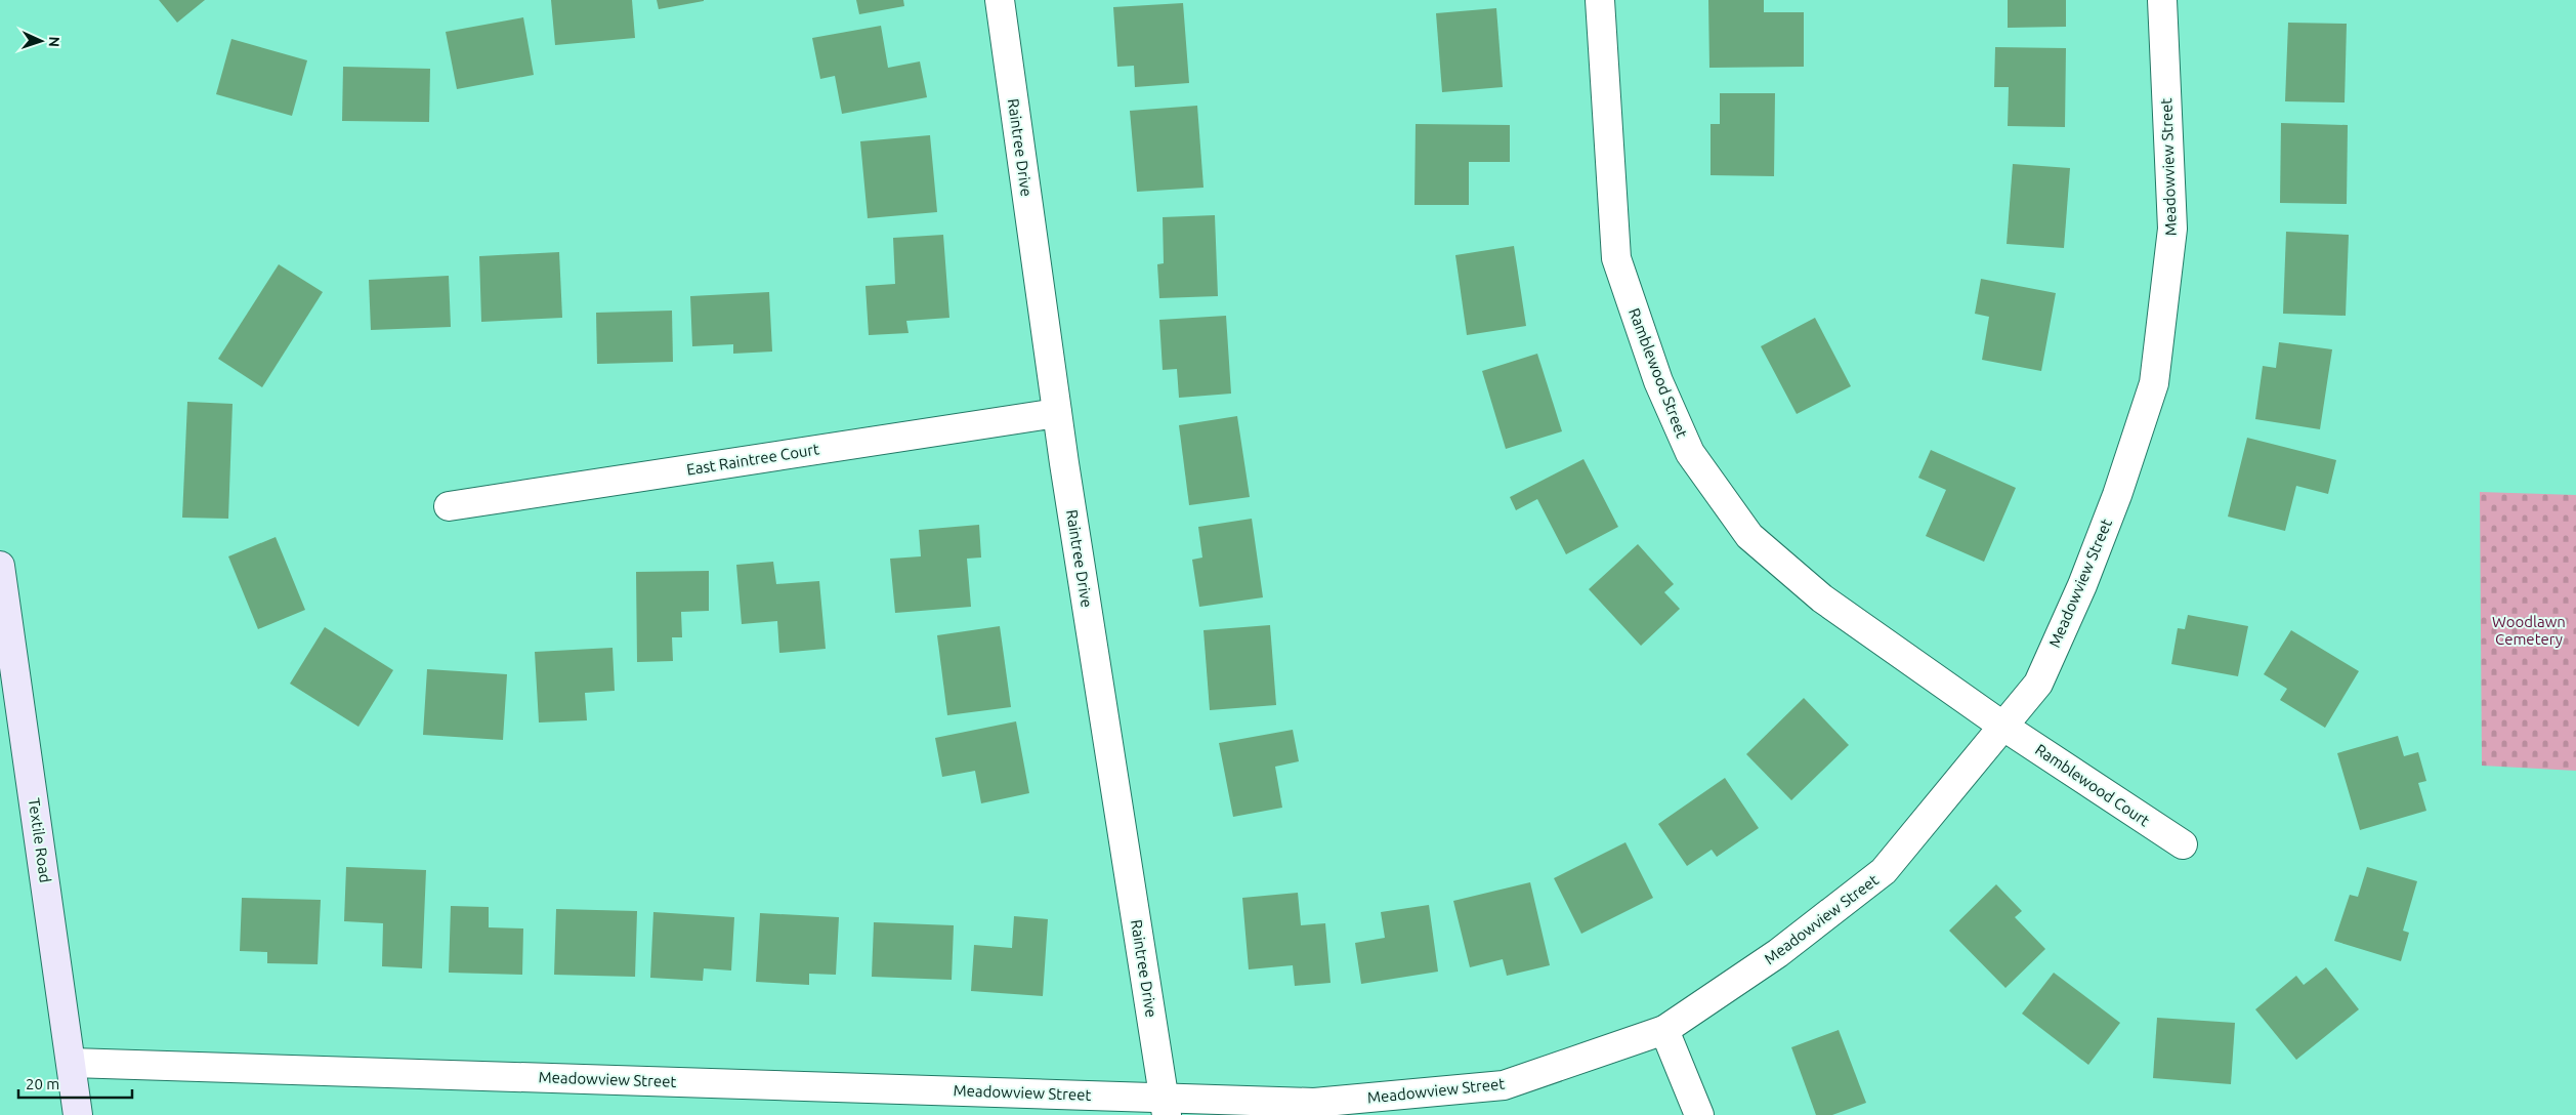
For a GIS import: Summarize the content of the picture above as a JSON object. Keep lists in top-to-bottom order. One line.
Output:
{"streets":{"main road":["Textile Road"],"street":["Raintree Drive","Meadowview Street","Ramblewood Street","East Raintree Court","Ramblewood Court"]},"crossings":[["Raintree Drive","Meadowview Street"],["Raintree Drive","East Raintree Court"],["Meadowview Street","Ramblewood Street"],["Meadowview Street","Ramblewood Court"],["Meadowview Street","Textile Road"],["Ramblewood Street","Ramblewood Court"]],"parks":["Woodlawn Cemetery"],"scale_bar":"20 m","north":"right"}
